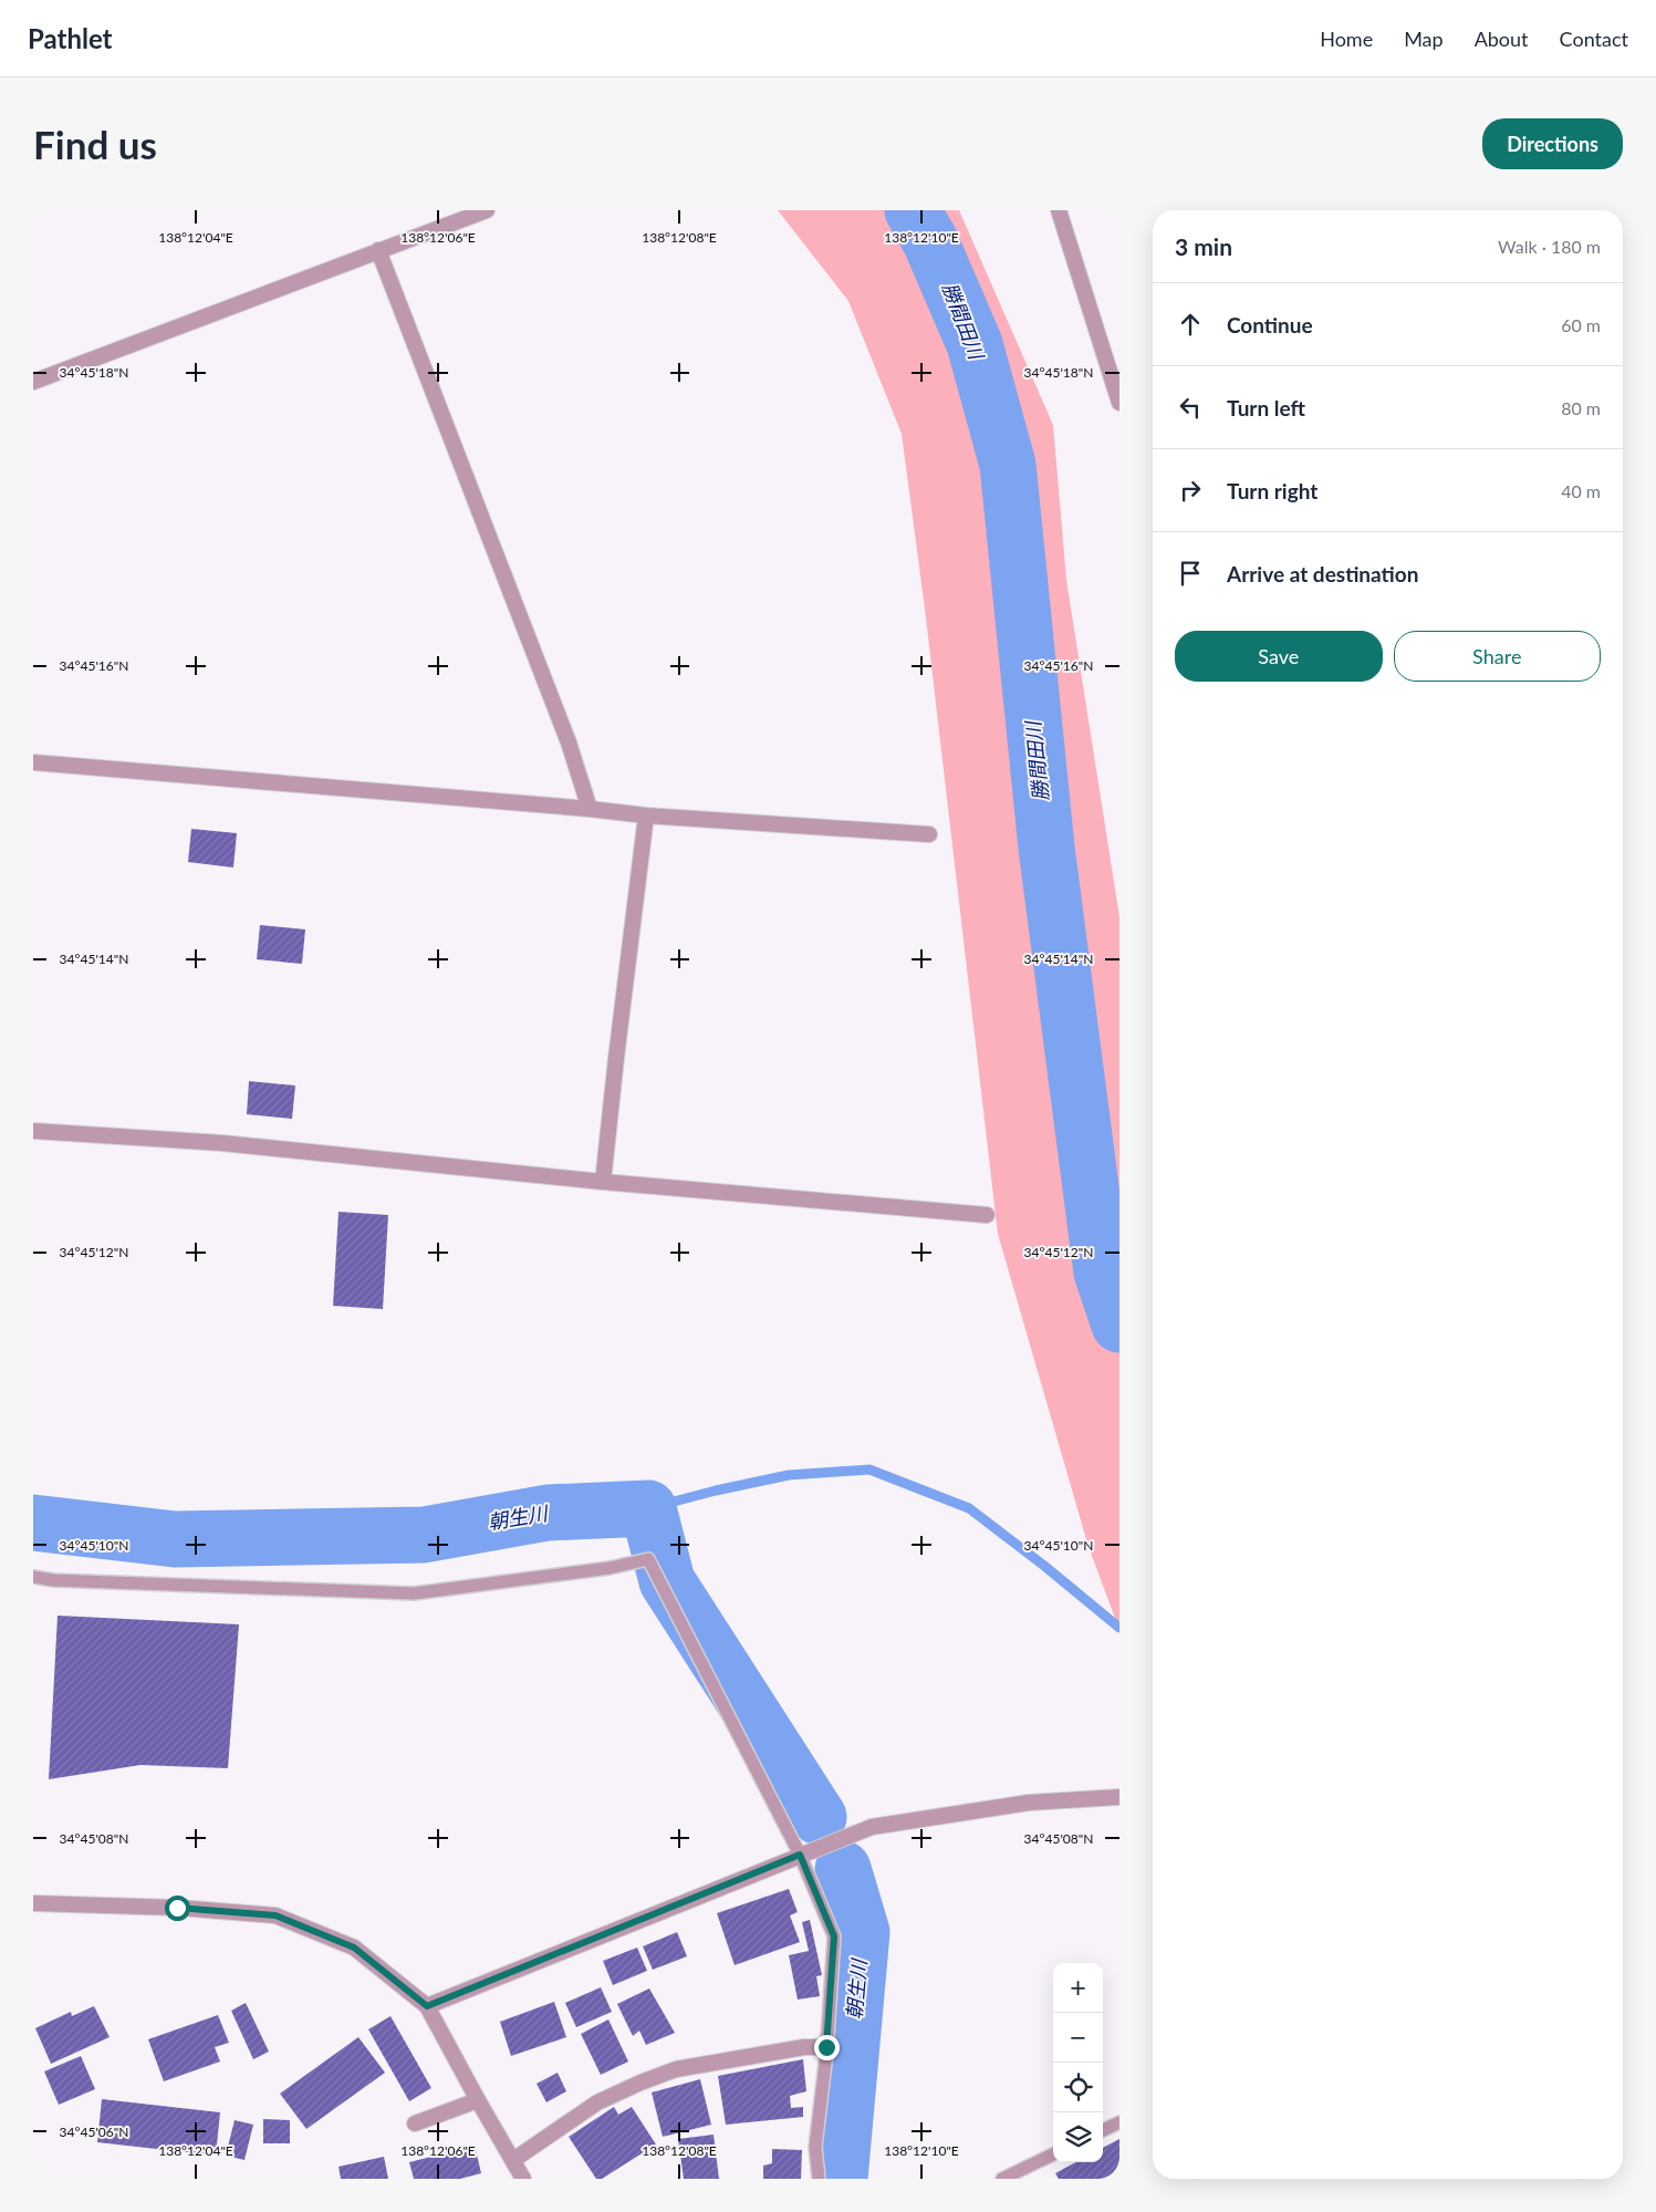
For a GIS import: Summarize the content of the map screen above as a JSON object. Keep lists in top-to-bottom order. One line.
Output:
{"water":["勝間田川","朝生川"],"page":{"header":"Pathlet","nav":["Home","Map","About","Contact"],"buttons":["Directions",["Save","Share"]],"title":"Find us","heading":["3 min","Walk · 180 m"],"list":[["Continue","60 m"],["Turn left","80 m"],["Turn right","40 m"],"Arrive at destination"],"map_buttons":["+","−"]},"coordinates":["138°12'04\"E","138°12'06\"E","138°12'08\"E","138°12'10\"E","34°45'18\"N","34°45'16\"N","34°45'14\"N","34°45'12\"N","34°45'10\"N","34°45'08\"N","34°45'06\"N"]}
